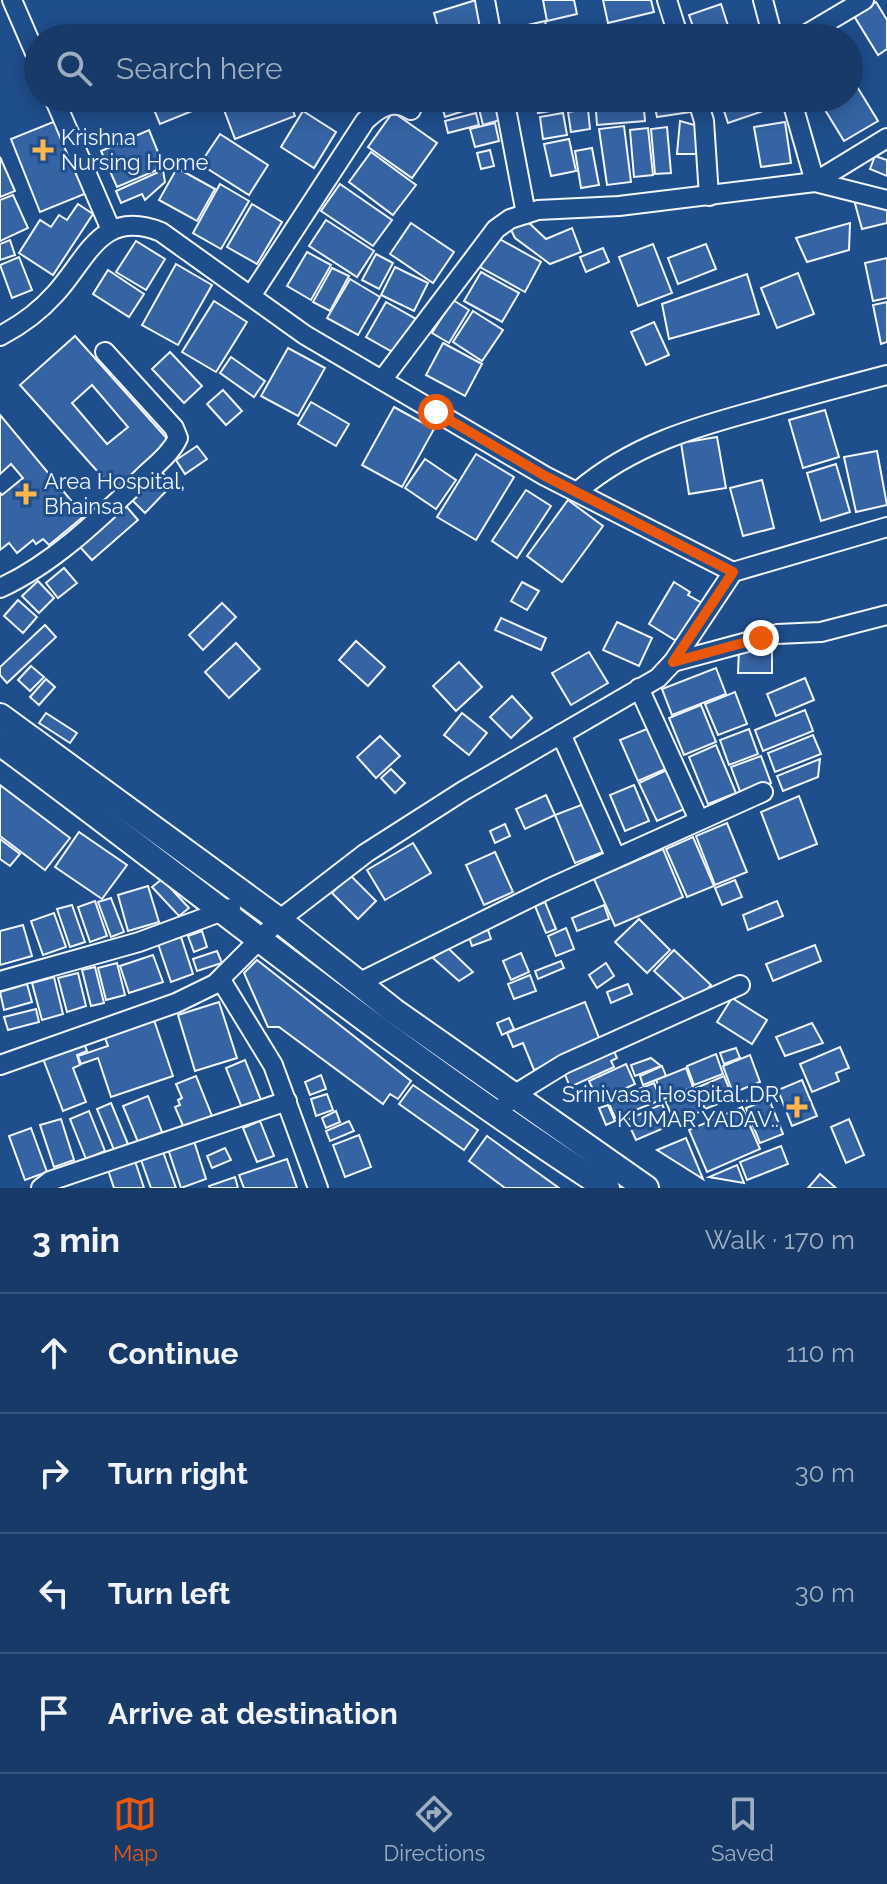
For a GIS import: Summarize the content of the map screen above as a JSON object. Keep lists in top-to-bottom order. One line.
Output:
{"places":{"health":["Krishna Nursing Home","Area Hospital, Bhainsa","Srinivasa Hospital..DR KUMAR YADAV.."]},"page":{"search":"Search here","heading":["3 min","Walk · 170 m"],"list":[["Continue","110 m"],["Turn right","30 m"],["Turn left","30 m"],"Arrive at destination"],"nav":["Map","Directions","Saved"]}}
